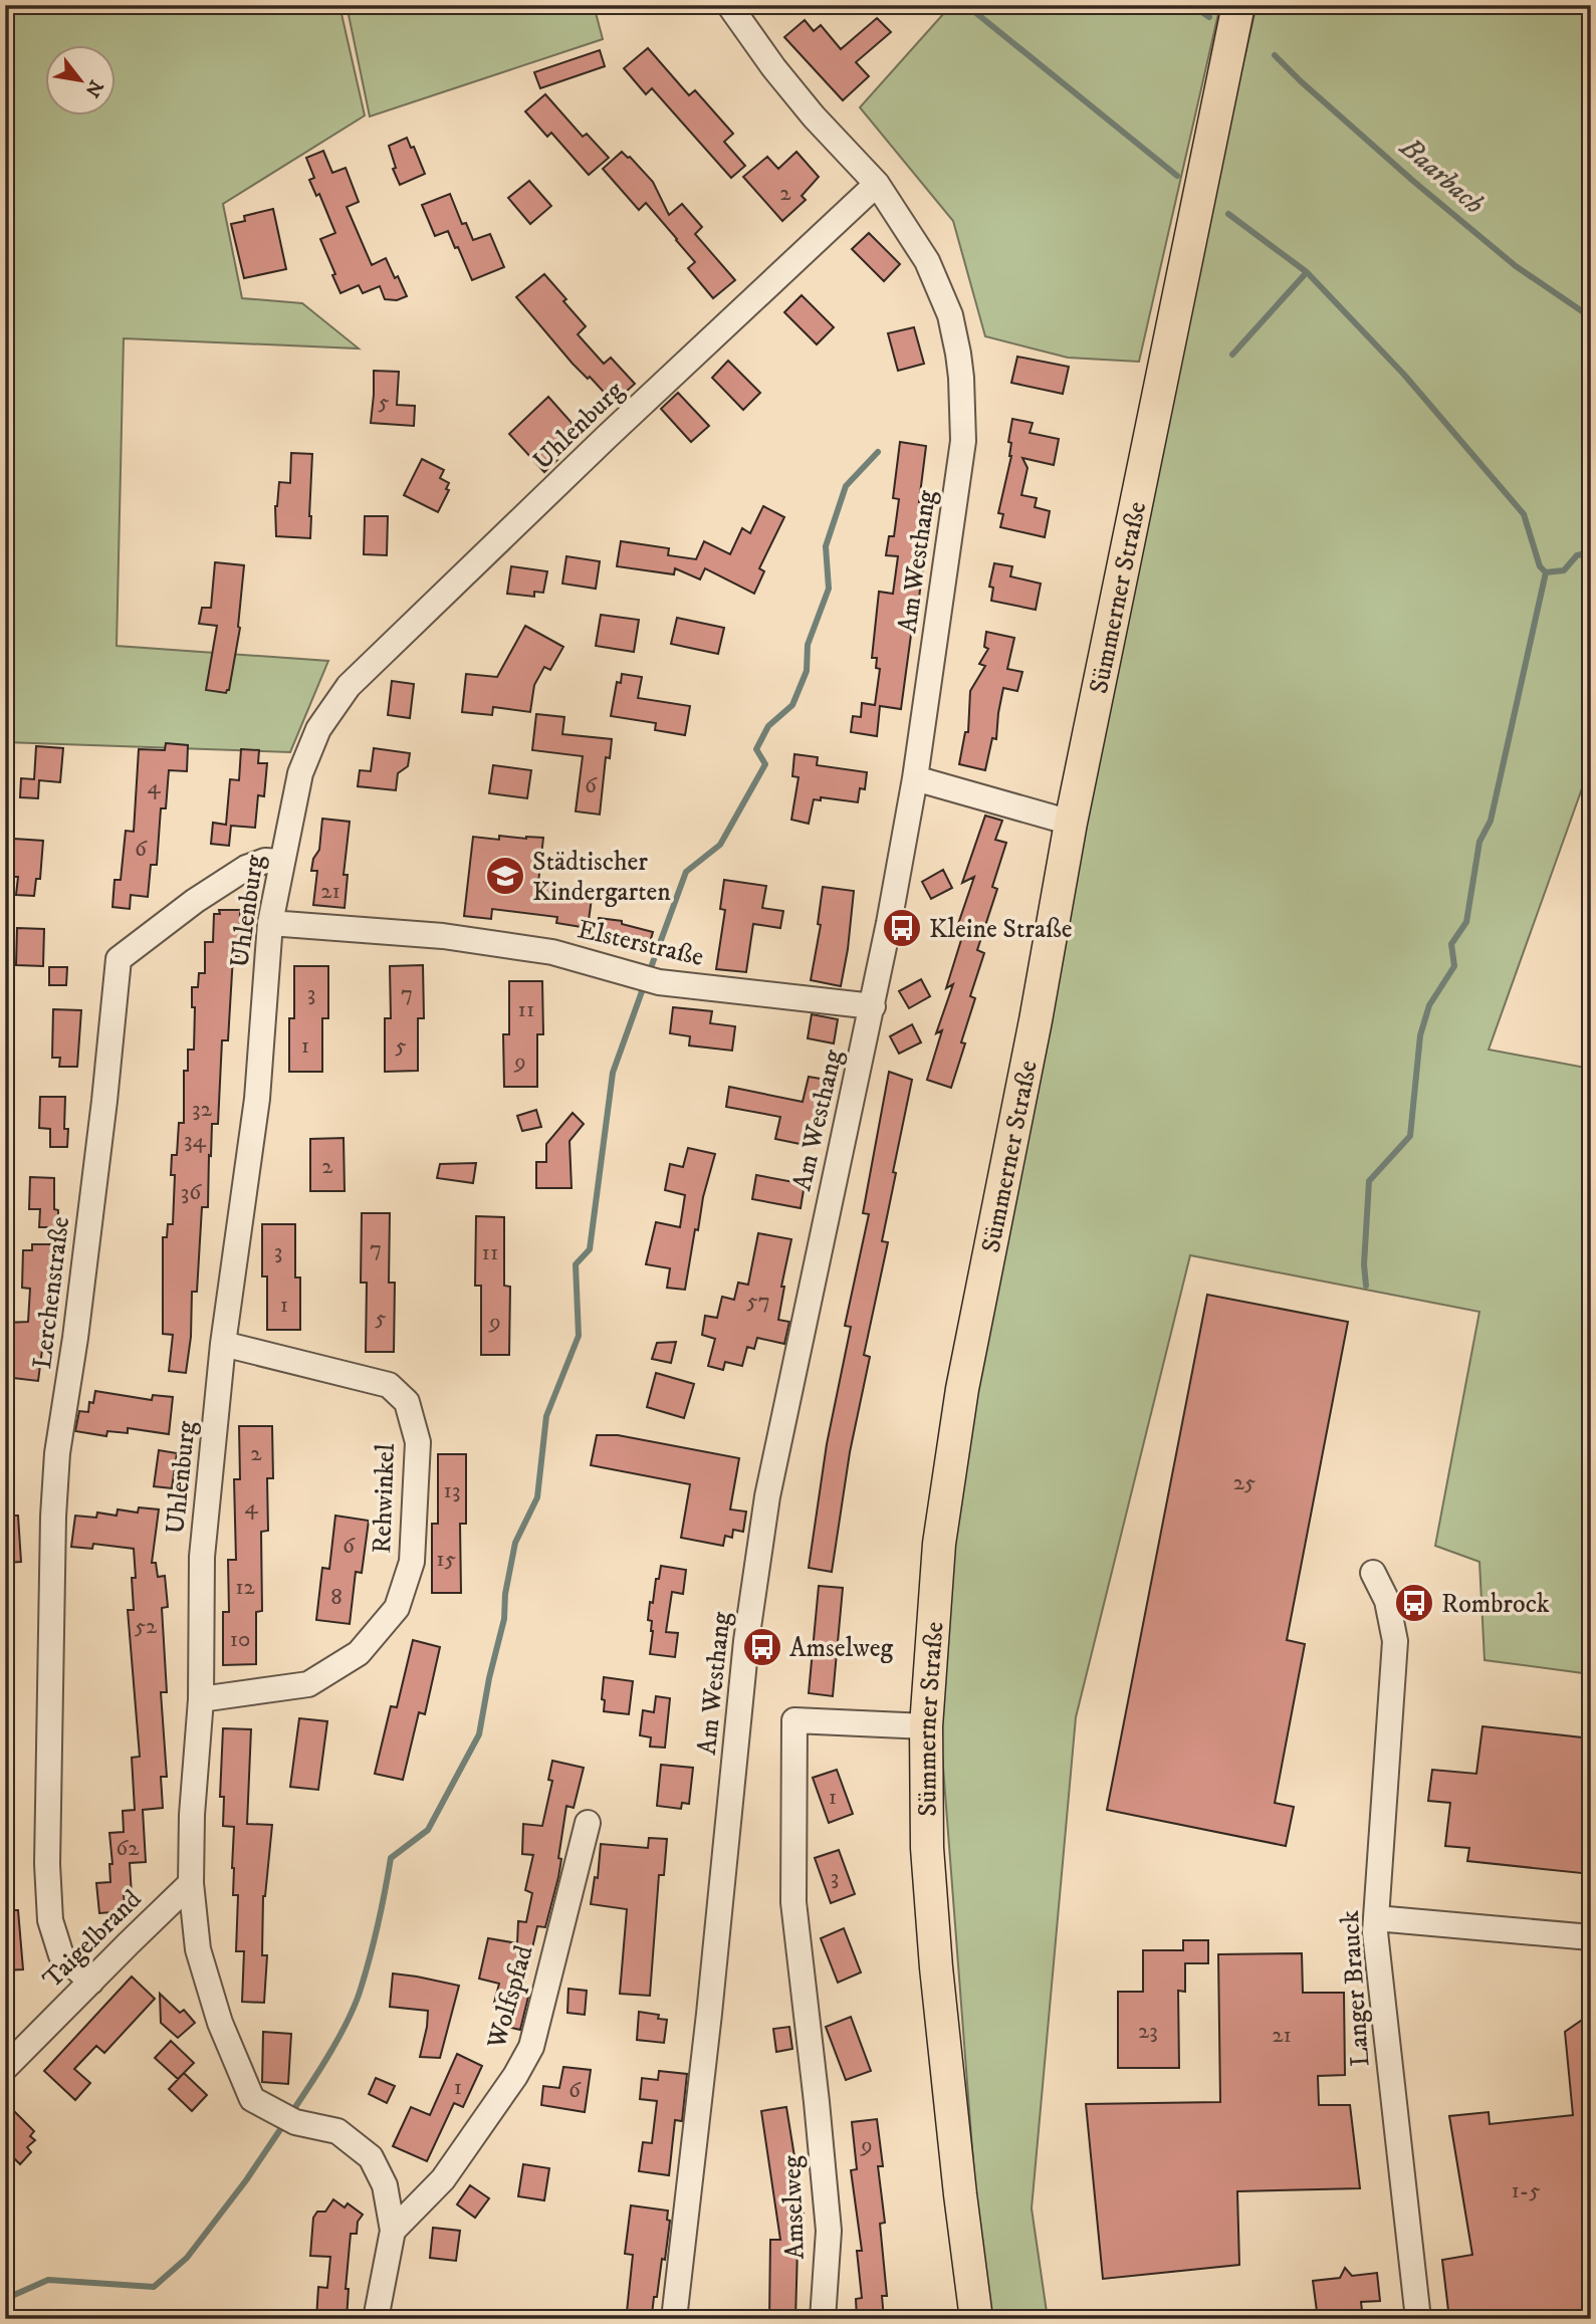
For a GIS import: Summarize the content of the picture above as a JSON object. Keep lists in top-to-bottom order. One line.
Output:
{"streets":{"main road":["Sümmerner Straße"],"street":["Uhlenburg","Am Westhang","Elsterstraße","Lerchenstraße","Rehwinkel","Taigelbrand","Langer Brauck","Wolfspfad","Amselweg"]},"crossings":[["Uhlenburg","Am Westhang"],["Uhlenburg","Elsterstraße"],["Uhlenburg","Lerchenstraße"],["Uhlenburg","Rehwinkel"],["Uhlenburg","Taigelbrand"],["Uhlenburg","Wolfspfad"],["Am Westhang","Elsterstraße"],["Sümmerner Straße","Amselweg"],["Lerchenstraße","Taigelbrand"]],"water":["Baarbach"],"places":{"school or university":["Städtischer Kindergarten"],"bus stop":["Kleine Straße","Rombrock","Amselweg"]},"house_numbers":["2","5","6","4","6","21","3","7","11","1","5","9","32","34","2","36","7","3","11","57","1","5","9","2","25","13","4","6","15","12","8","52","10","1","62","3","23","21","1","6","9","1-5"],"north":"bottom right"}
